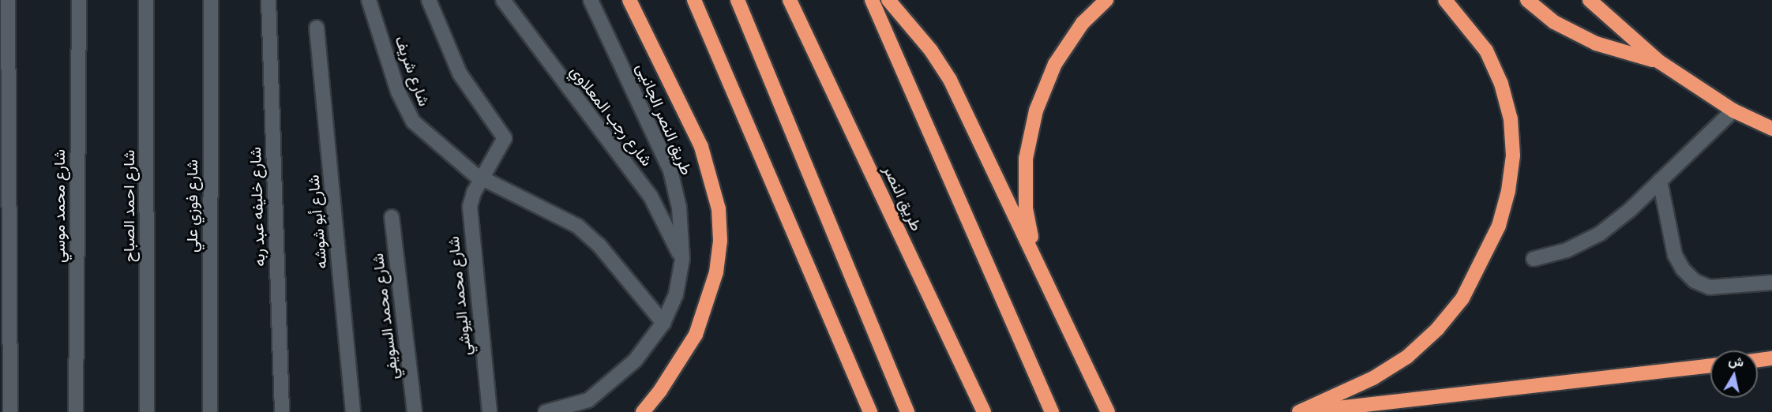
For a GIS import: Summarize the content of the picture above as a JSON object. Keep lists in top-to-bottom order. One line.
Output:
{"streets":{"highway":["طريق النصر"],"street":["شارع شريف","شارع رجب المعلاوي","طريق النصر الجانيى","شارع محمد موسي","شارع احمد الصباح","شارع فوزي علي","شارع خليفه عبد ربه","شارع أبو شوشه","شارع محمد اليوشي","شارع محمد السويفي"]},"crossings":[["شارع شريف","طريق النصر الجانيى"],["شارع شريف","شارع محمد اليوشي"],["شارع رجب المعلاوي","طريق النصر الجانيى"]],"north":"top"}
